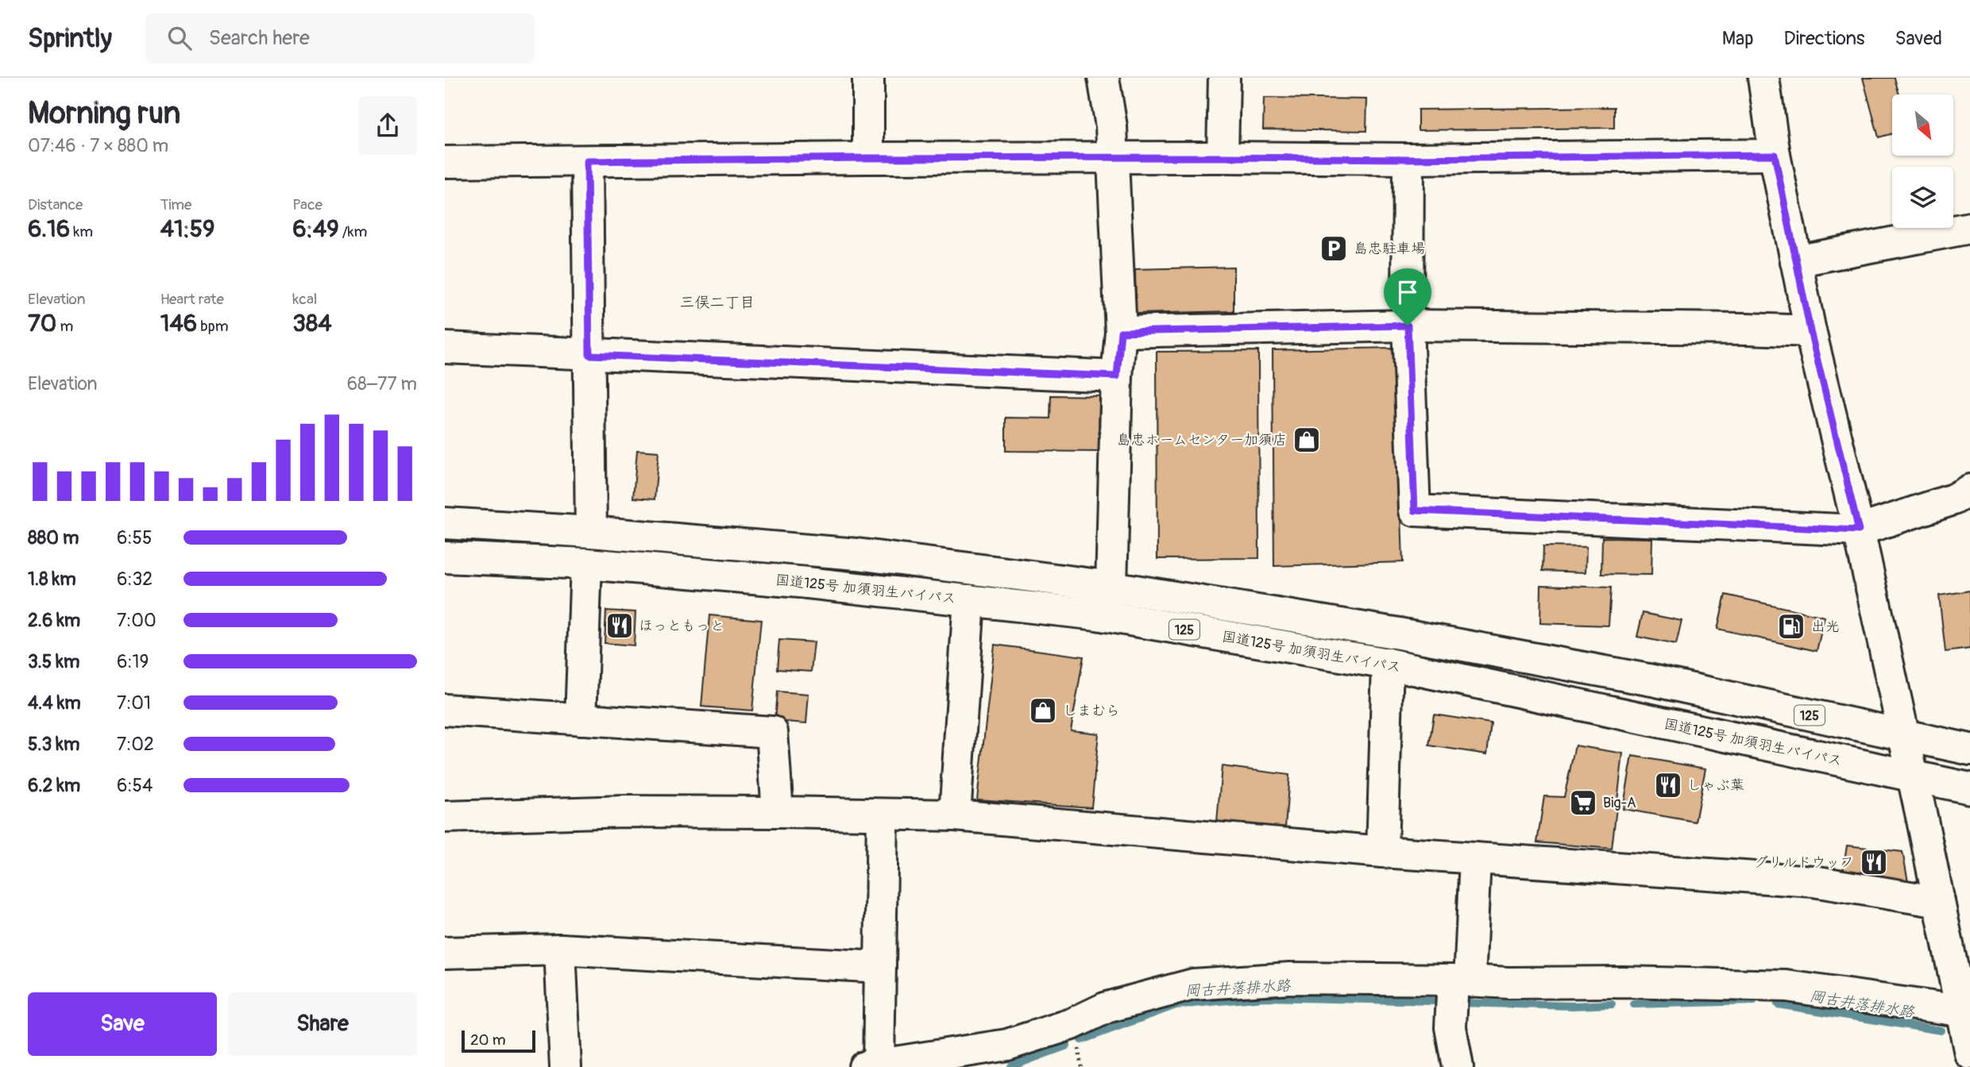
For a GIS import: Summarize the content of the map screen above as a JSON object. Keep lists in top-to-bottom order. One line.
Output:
{"streets":{"main road":["国道125号 加須羽生バイパス","125"]},"districts":["三俣二丁目"],"water":["岡古井落排水路"],"places":{"parking":["島忠駐車場"],"shop":["島忠ホームセンター加須店","しまむら"],"restaurant":["ほっともっと","しゃぶ葉","グリルドウッフ"],"fuel station":["出光"],"supermarket":["Big-A"]},"scale_bar":"20 m","north":"bottom right","page":{"header":"Sprintly","search":"Search here","nav":["Map","Directions","Saved"],"heading":["Morning run","07:46 · 7 × 880 m"],"stats":[["Distance","6.16 km"],["Time","41:59"],["Pace","6:49 /km"],["Elevation","70 m"],["Heart rate","146 bpm"],["kcal","384"]],"chart":["Elevation","68–77 m"],"list":[{"name":"880 m","note":"6:55"},{"name":"1.8 km","note":"6:32"},{"name":"2.6 km","note":"7:00"},{"name":"3.5 km","note":"6:19"},{"name":"4.4 km","note":"7:01"},{"name":"5.3 km","note":"7:02"},{"name":"6.2 km","note":"6:54"}],"buttons":["Save","Share"],"scale":"20 m"}}
